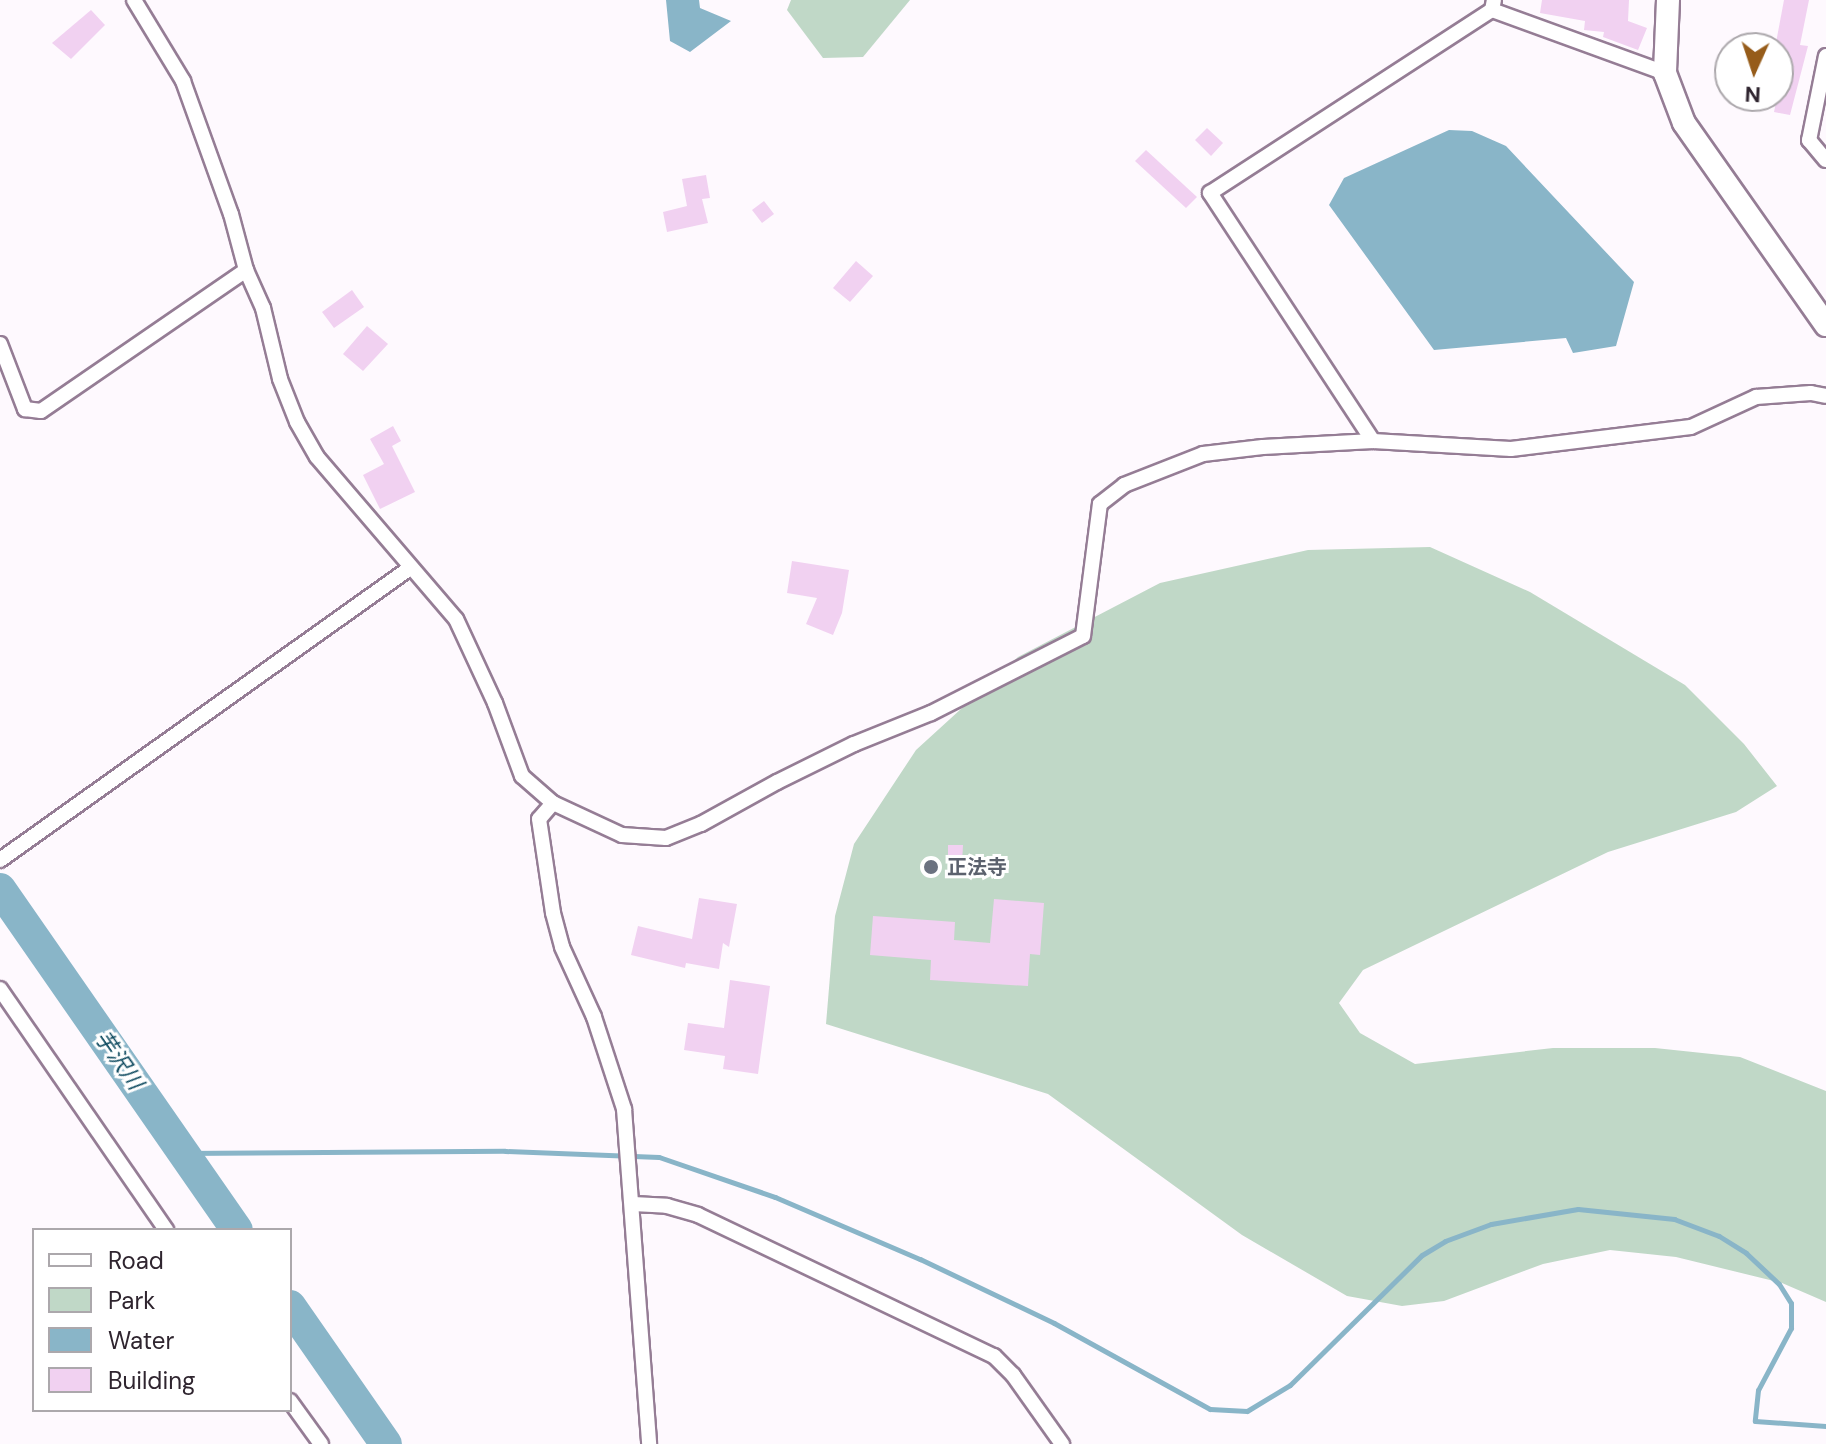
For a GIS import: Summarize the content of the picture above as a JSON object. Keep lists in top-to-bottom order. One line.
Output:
{"water":["芋沢川"],"places":["正法寺"],"legend":["Road","Park","Water","Building"],"north":"bottom"}
